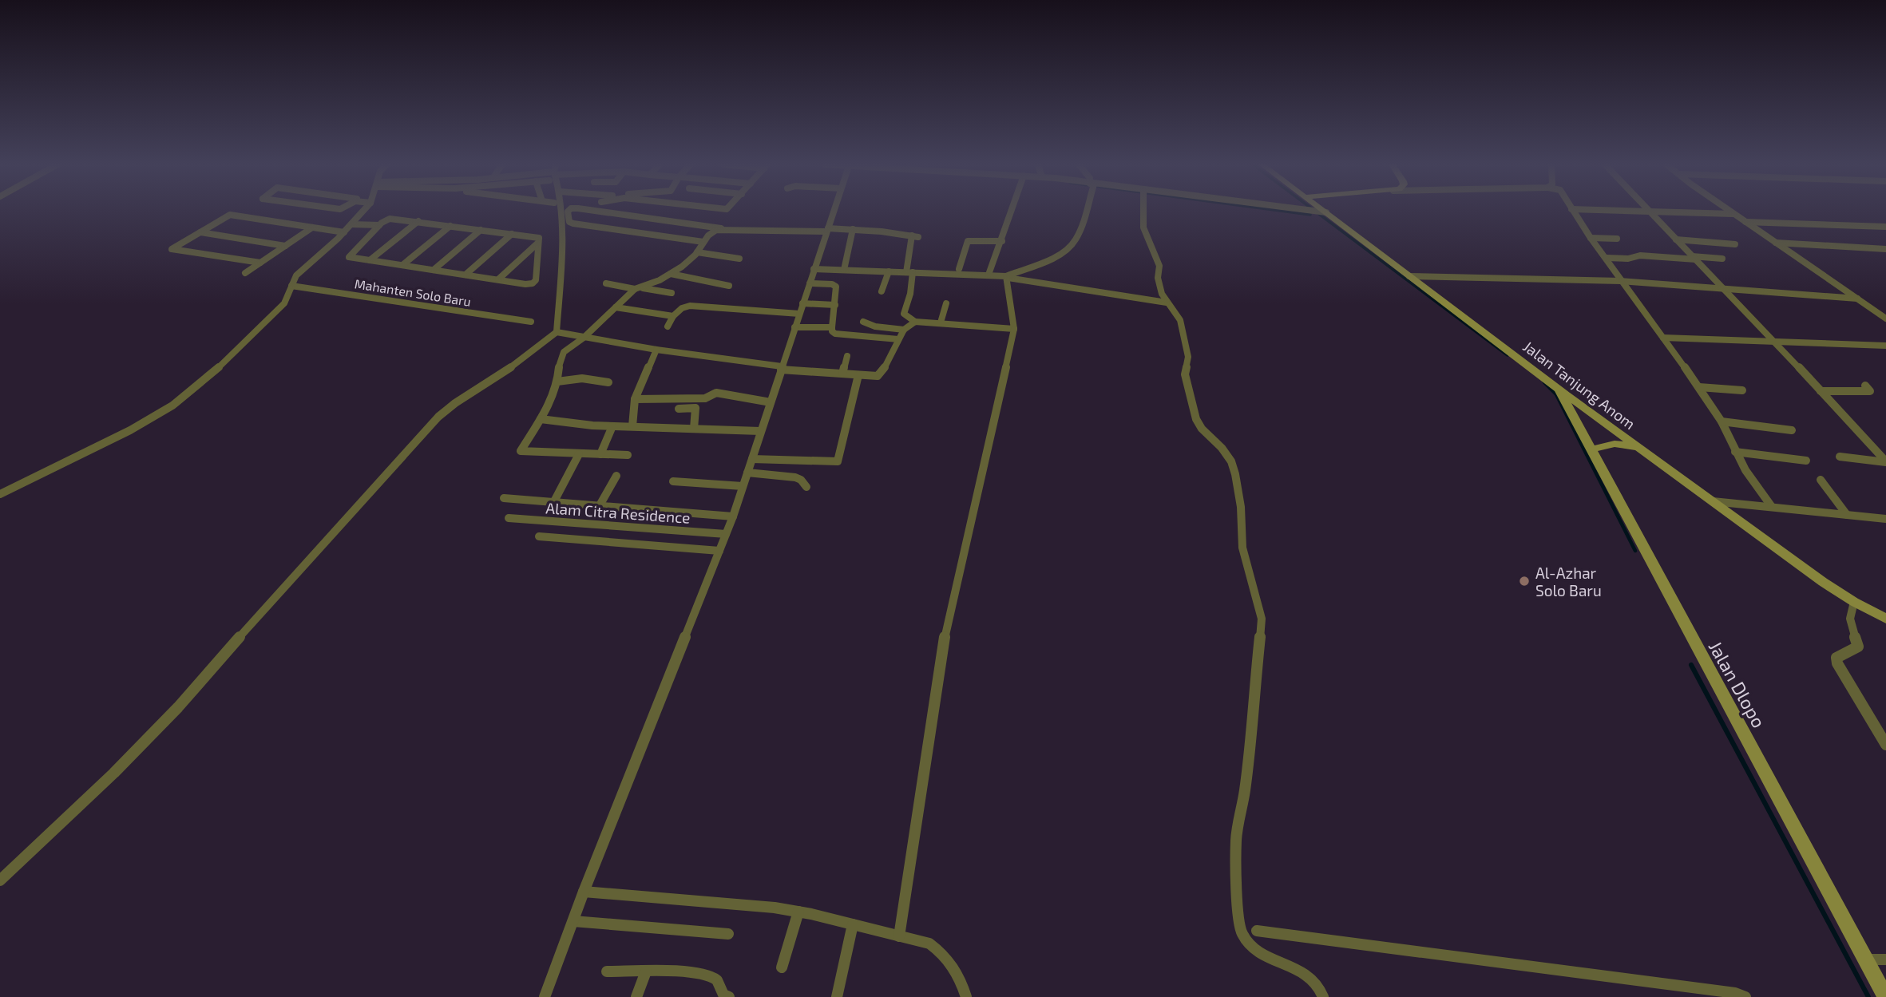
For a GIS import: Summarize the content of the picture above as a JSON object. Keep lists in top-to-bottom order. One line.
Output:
{"streets":{"main road":["Jalan Tanjung Anom","Jalan Dlopo"],"street":["Mahanten Solo Baru","Alam Citra Residence"]},"crossings":[["Jalan Tanjung Anom","Jalan Dlopo"]],"places":["Al-Azhar Solo Baru"]}
